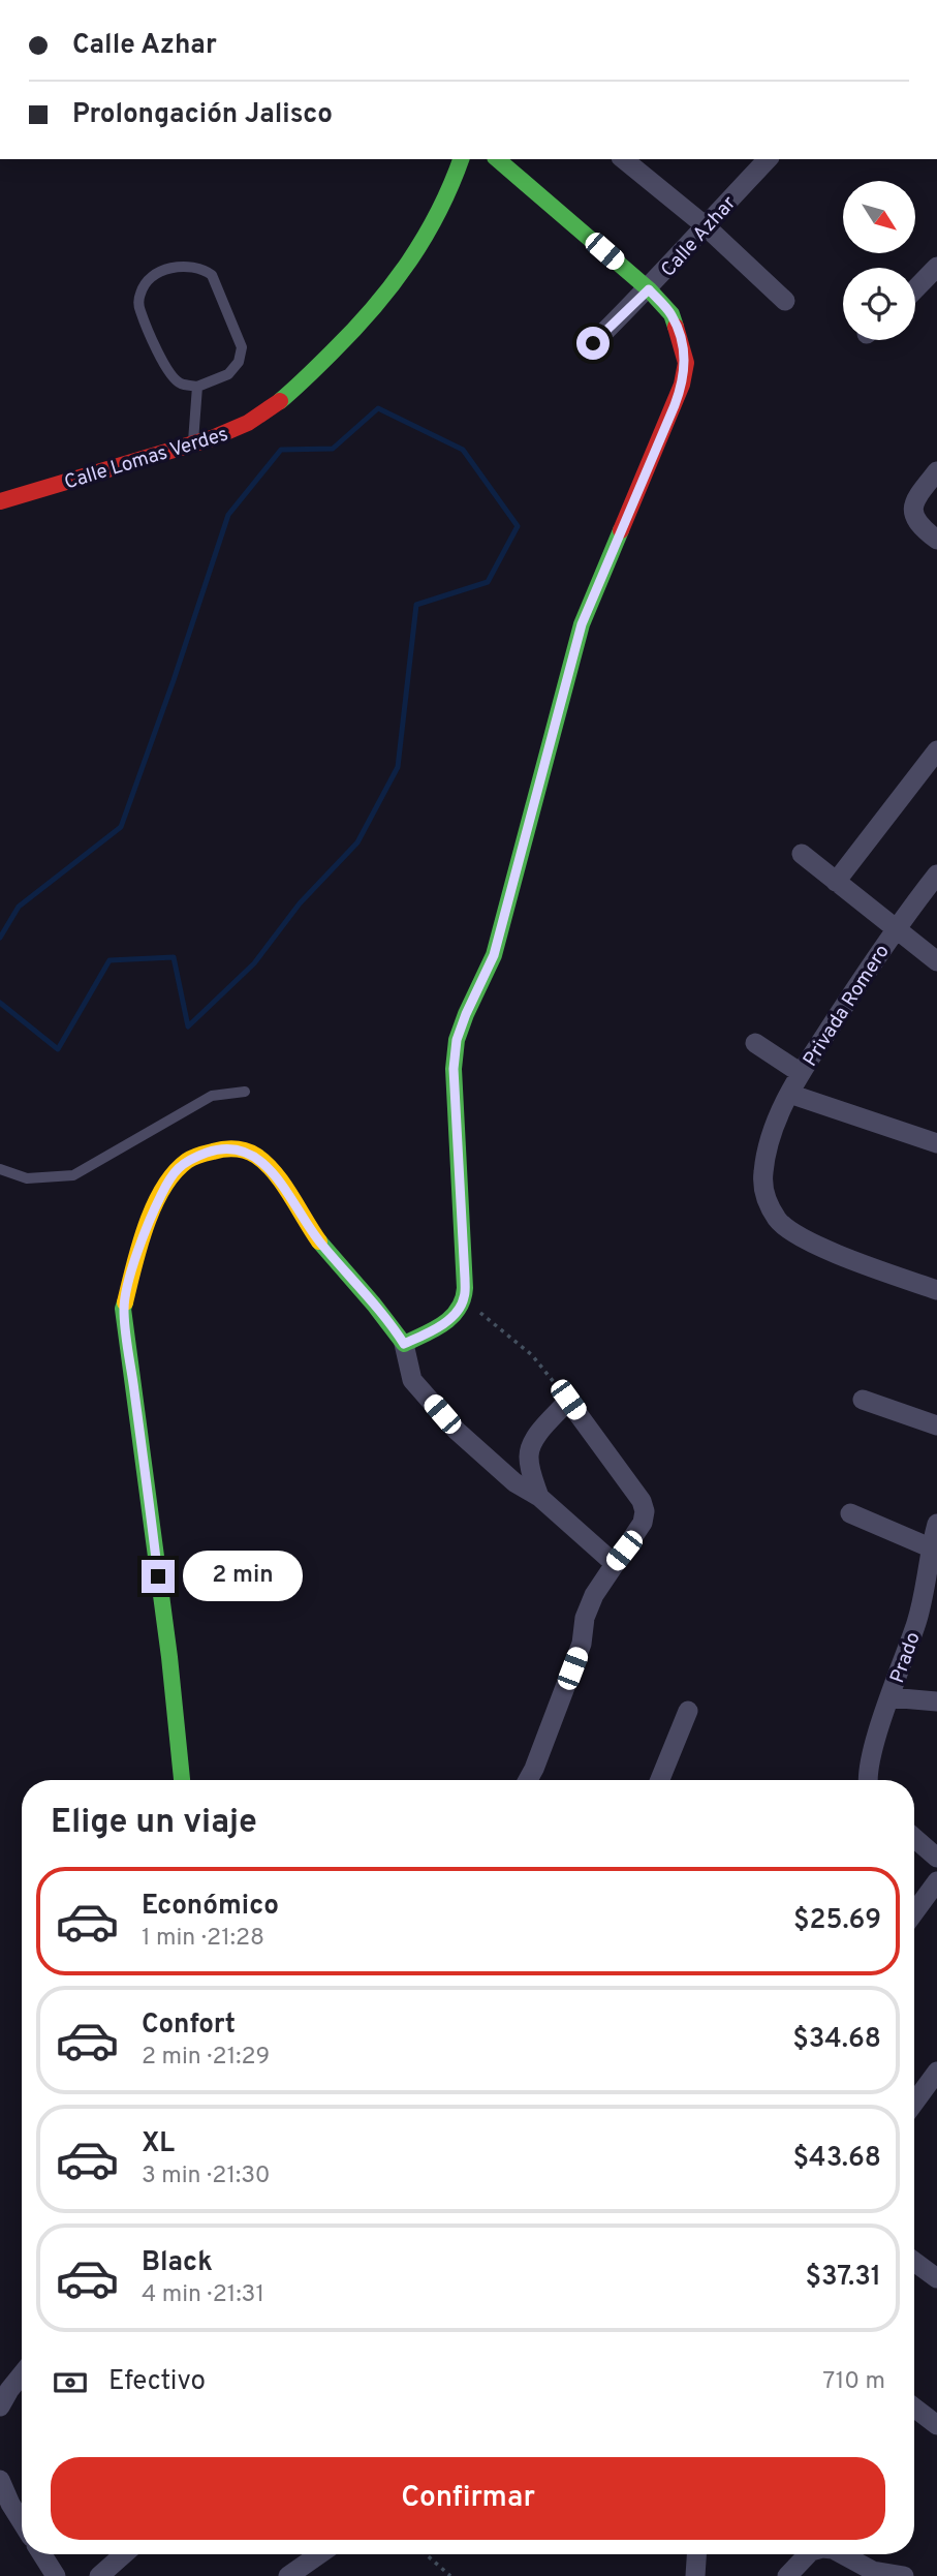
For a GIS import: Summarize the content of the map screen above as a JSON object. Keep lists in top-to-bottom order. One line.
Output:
{"streets":{"street":["Calle Azhar","Calle Lomas Verdes","Privada Romero","Prado"]},"north":"bottom right","page":{"banner":["Calle Azhar","Prolongación Jalisco"],"bubble":"2 min","heading":"Elige un viaje","list":[{"name":"Económico","note":"1 min · 21:28","value":"$25.69"},{"name":"Confort","note":"2 min · 21:29","value":"$34.68"},{"name":"XL","note":"3 min · 21:30","value":"$43.68"},{"name":"Black","note":"4 min · 21:31","value":"$37.31"}],"pay":["Efectivo","710 m"],"buttons":"Confirmar"}}
